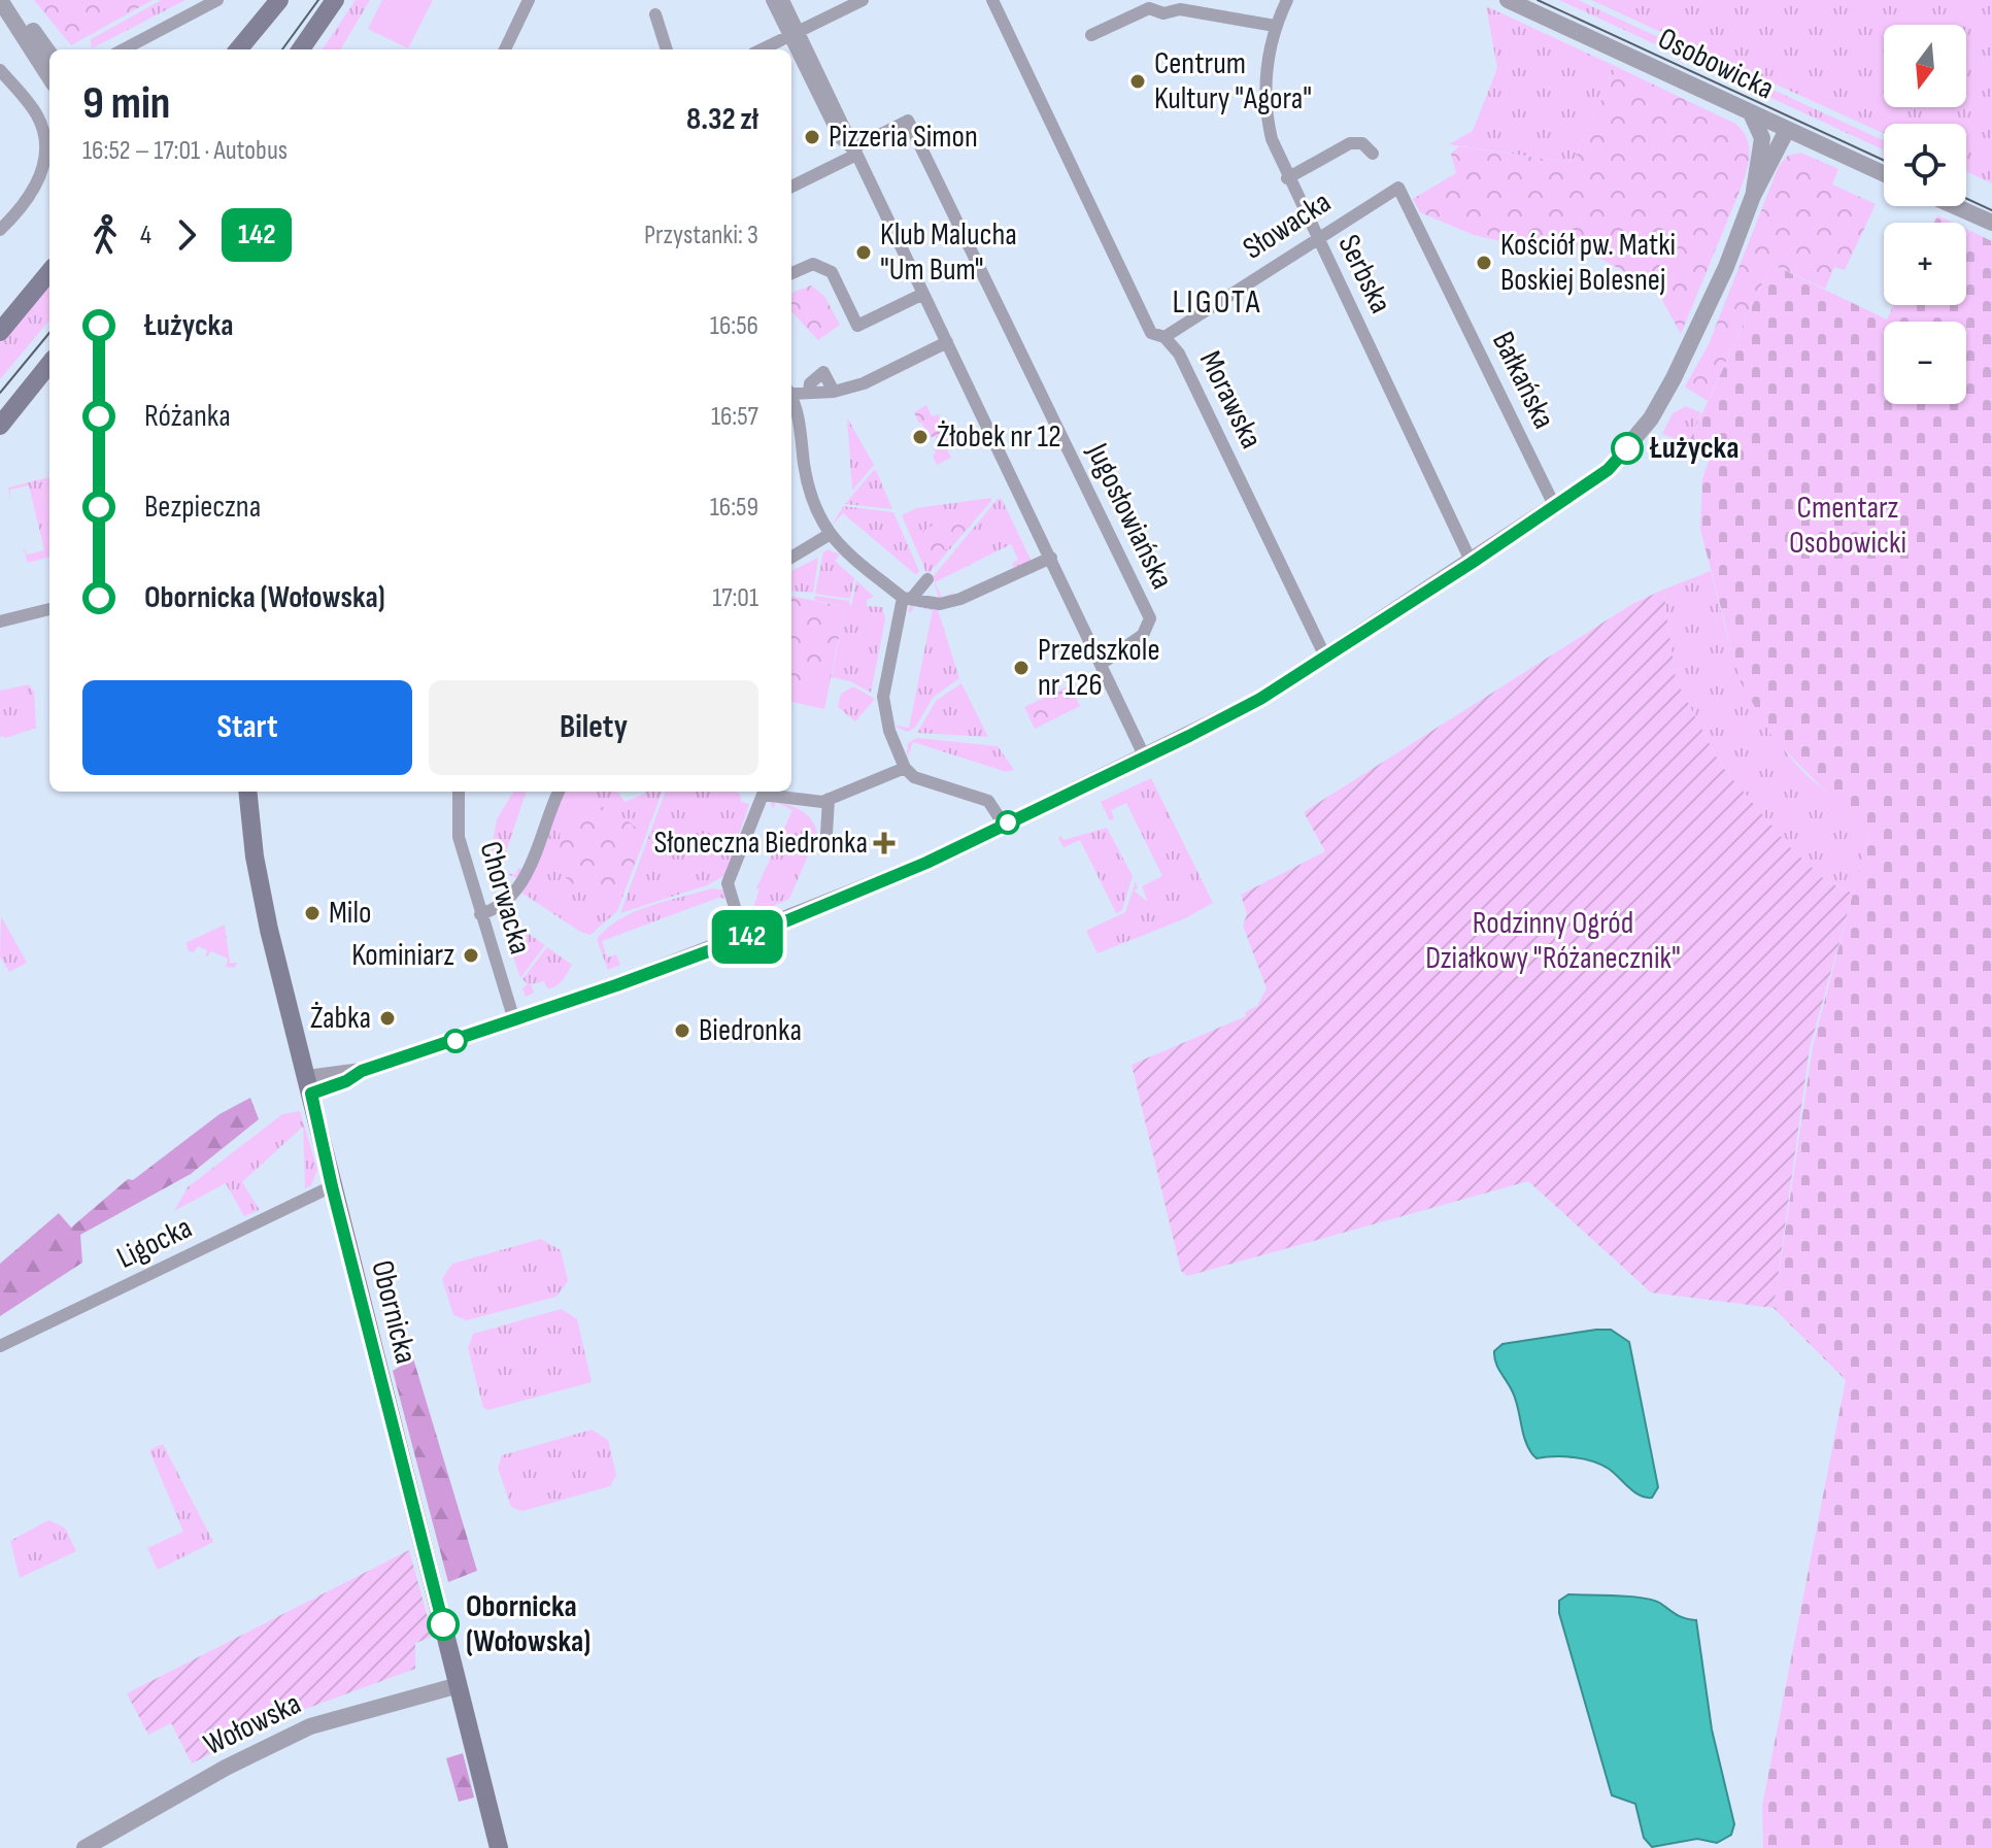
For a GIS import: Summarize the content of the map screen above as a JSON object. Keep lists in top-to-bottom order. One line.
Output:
{"streets":{"main road":["Obornicka"],"street":["Osobowicka","Słowacka","Serbska","Bałkańska","Morawska","Jugosłowiańska","Chorwacka","Ligocka","Wołowska"]},"crossings":[["Słowacka","Serbska"],["Słowacka","Bałkańska"],["Słowacka","Morawska"],["Ligocka","Obornicka"],["Obornicka","Wołowska"]],"districts":["LIGOTA"],"parks":["Cmentarz Osobowicki","Rodzinny Ogród Działkowy \"Różanecznik\""],"places":{"other":["Centrum Kultury \"Agora\"","Pizzeria Simon","Klub Malucha \"Um Bum\"","Kościół pw. Matki Boskiej Bolesnej","Żłobek nr 12","Łużycka","Przedszkole nr 126","Milo","Kominiarz","Żabka","Biedronka","Obornicka (Wołowska)"],"health":["Słoneczna Biedronka"]},"lines":["bus line 142"],"north":"bottom","page":{"on_map":"142","map_buttons":["+","−"],"heading":["9 min","16:52 – 17:01 · Autobus","8.32 zł"],"legs":["4","142","Przystanki: 3"],"list":[{"name":"Łużycka","value":"16:56"},{"name":"Różanka","value":"16:57"},{"name":"Bezpieczna","value":"16:59"},{"name":"Obornicka (Wołowska)","value":"17:01"}],"buttons":["Start","Bilety"]}}
